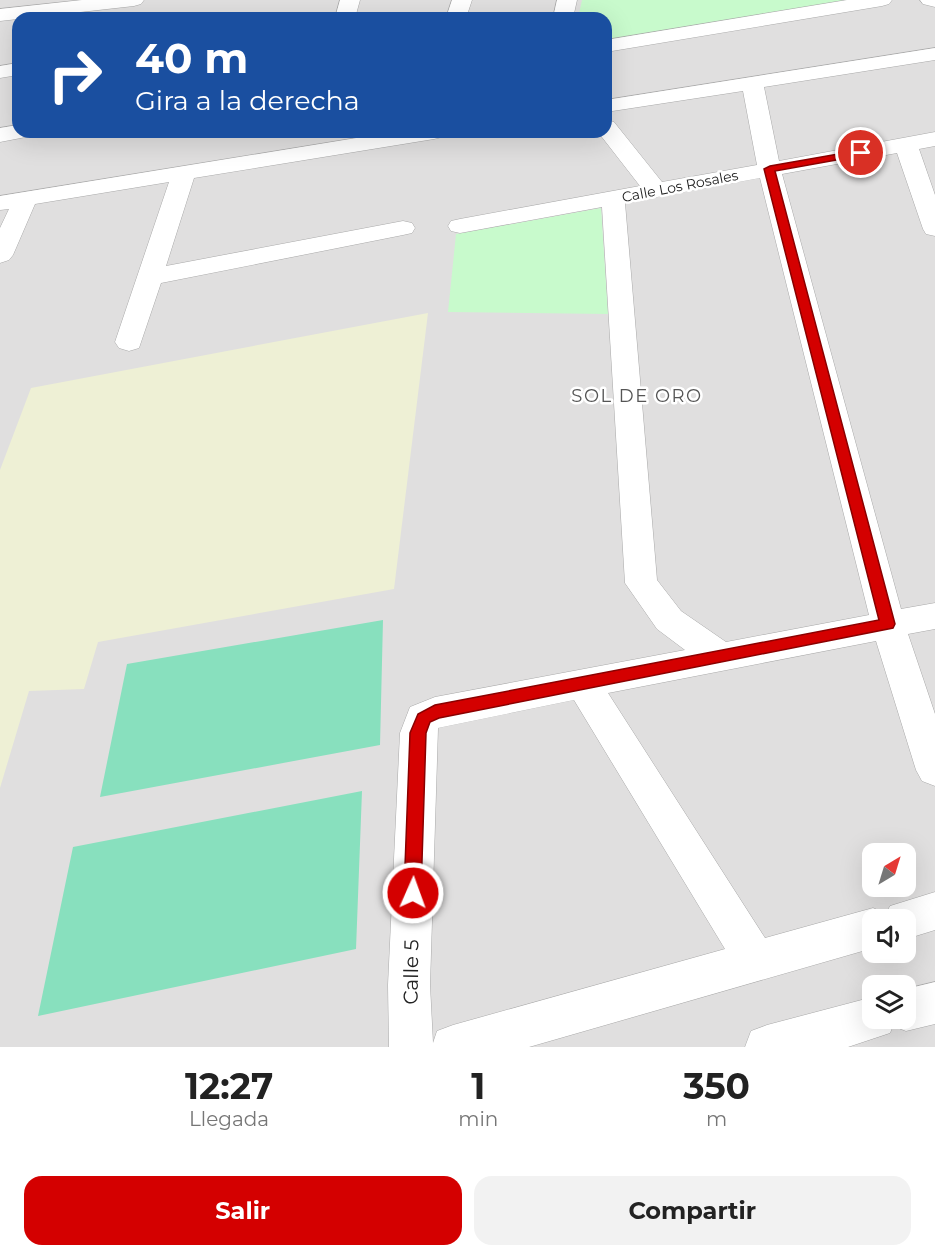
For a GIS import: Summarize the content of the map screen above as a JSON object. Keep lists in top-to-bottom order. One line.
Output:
{"streets":{"street":["Calle Los Rosales","Calle 5"]},"districts":["SOL DE ORO"],"north":"top right","page":{"turn":["40 m","Gira a la derecha"],"eta":["12:27","Llegada","1","min","350","m"],"buttons":["Salir","Compartir"]}}
